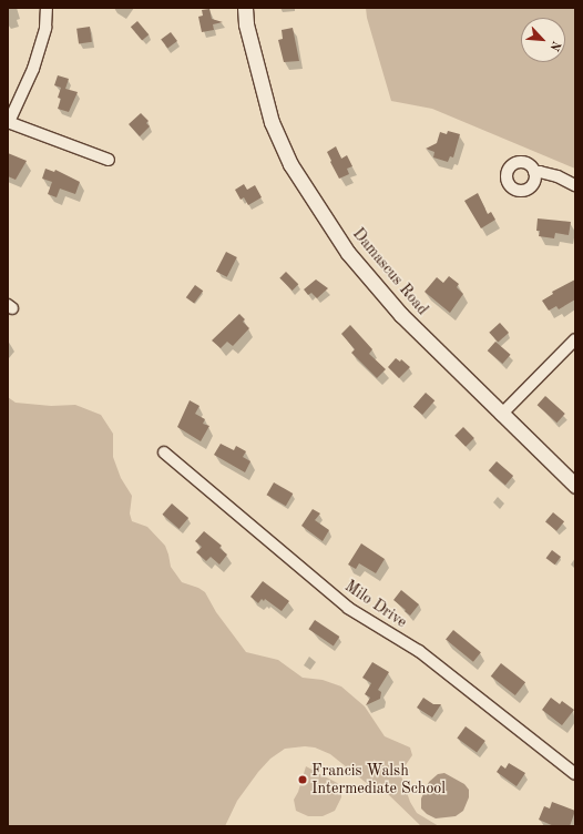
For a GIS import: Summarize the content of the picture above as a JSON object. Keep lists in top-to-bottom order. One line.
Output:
{"streets":{"street":["Damascus Road","Milo Drive"]},"places":["Francis Walsh Intermediate School"],"north":"bottom right"}
